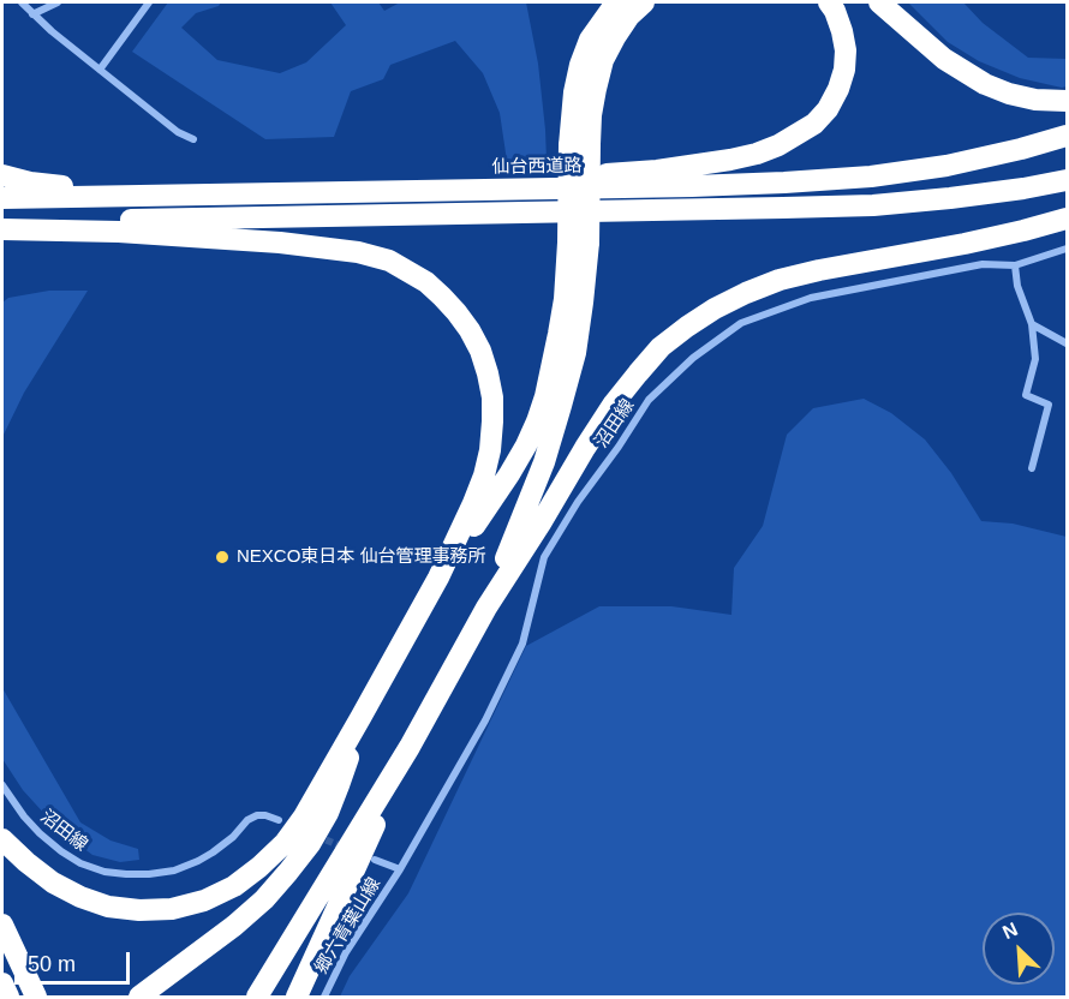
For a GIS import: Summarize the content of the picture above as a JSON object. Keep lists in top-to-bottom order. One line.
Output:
{"streets":{"highway":["仙台西道路"],"street":["沼田線","郷六青葉山線"]},"crossings":[["沼田線","郷六青葉山線"]],"places":["NEXCO東日本 仙台管理事務所"],"scale_bar":"50 m","north":"top left"}
